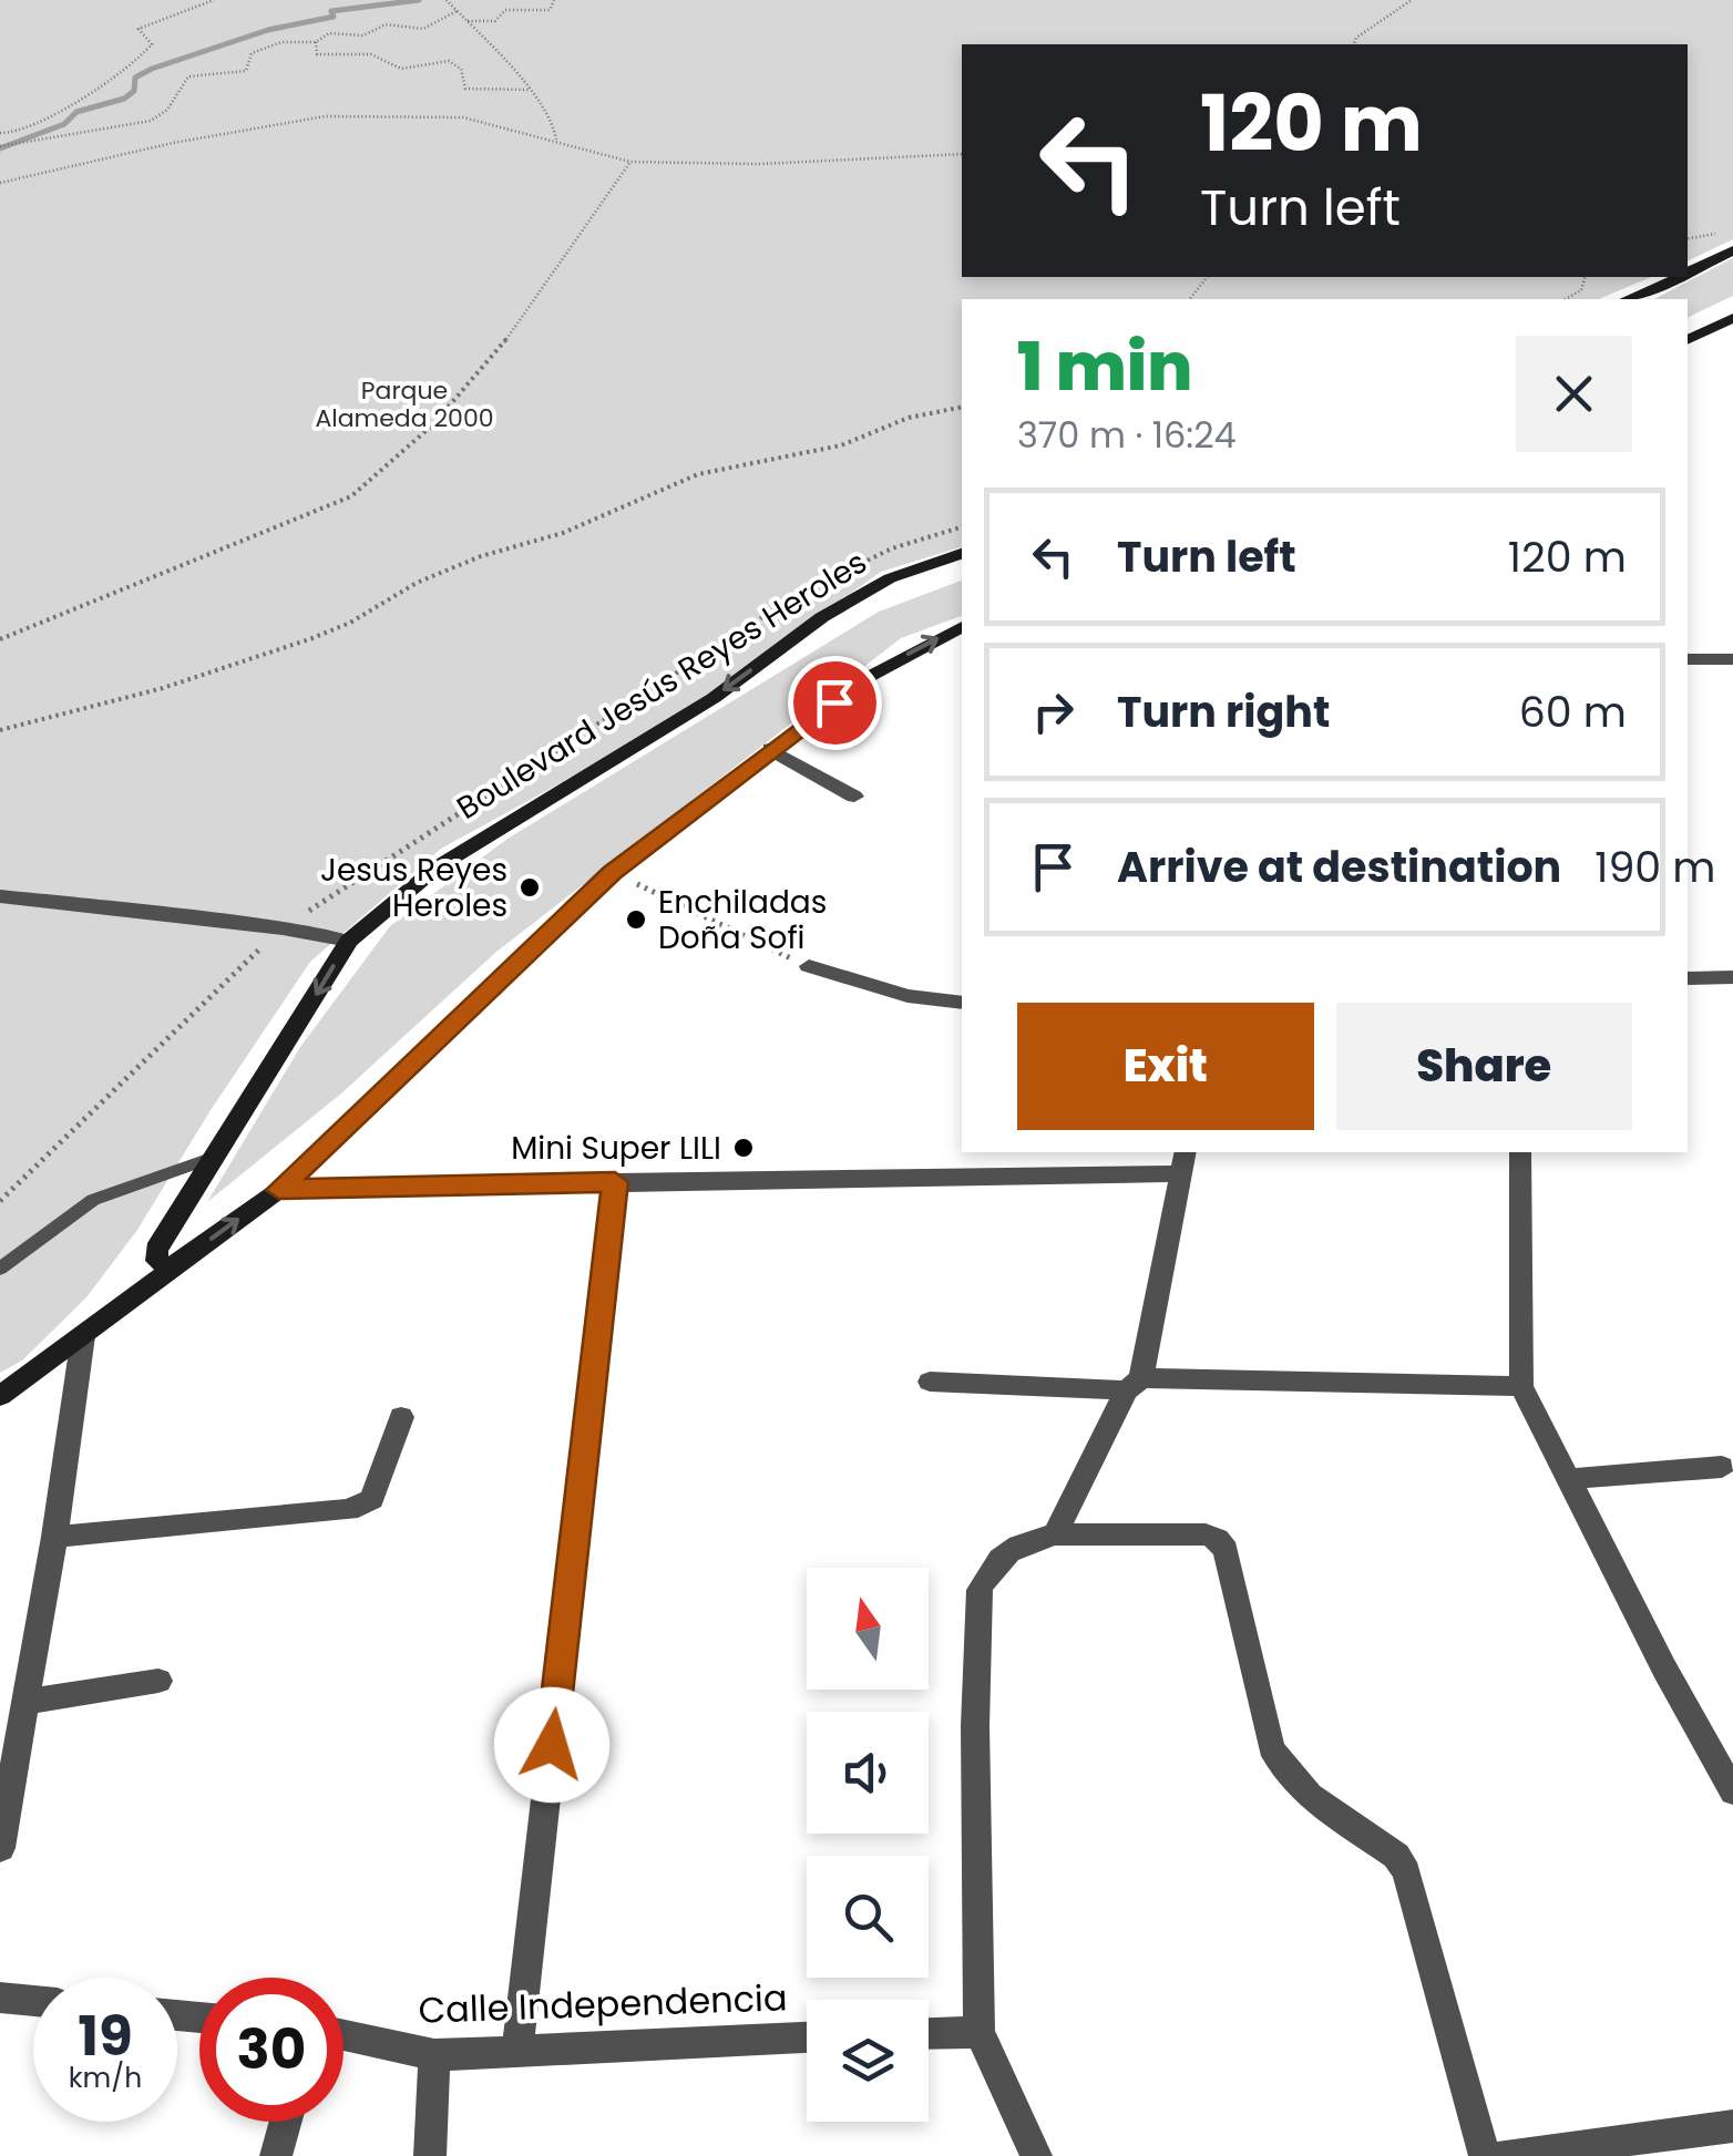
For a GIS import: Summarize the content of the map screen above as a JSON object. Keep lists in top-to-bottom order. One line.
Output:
{"streets":{"main road":["Boulevard Jesús Reyes Heroles"],"street":["Calle Independencia"]},"parks":["Parque Alameda 2000"],"places":["Jesus Reyes Heroles","Enchiladas Doña Sofi","Mini Super LILI"],"north":"top","page":{"turn":["120 m","Turn left"],"heading":["1 min","370 m · 16:24"],"list":[{"name":"Turn left","value":"120 m"},{"name":"Turn right","value":"60 m"},{"name":"Arrive at destination","value":"190 m"}],"buttons":["Exit","Share"],"speed":"19 km/h","limit":"30"}}
